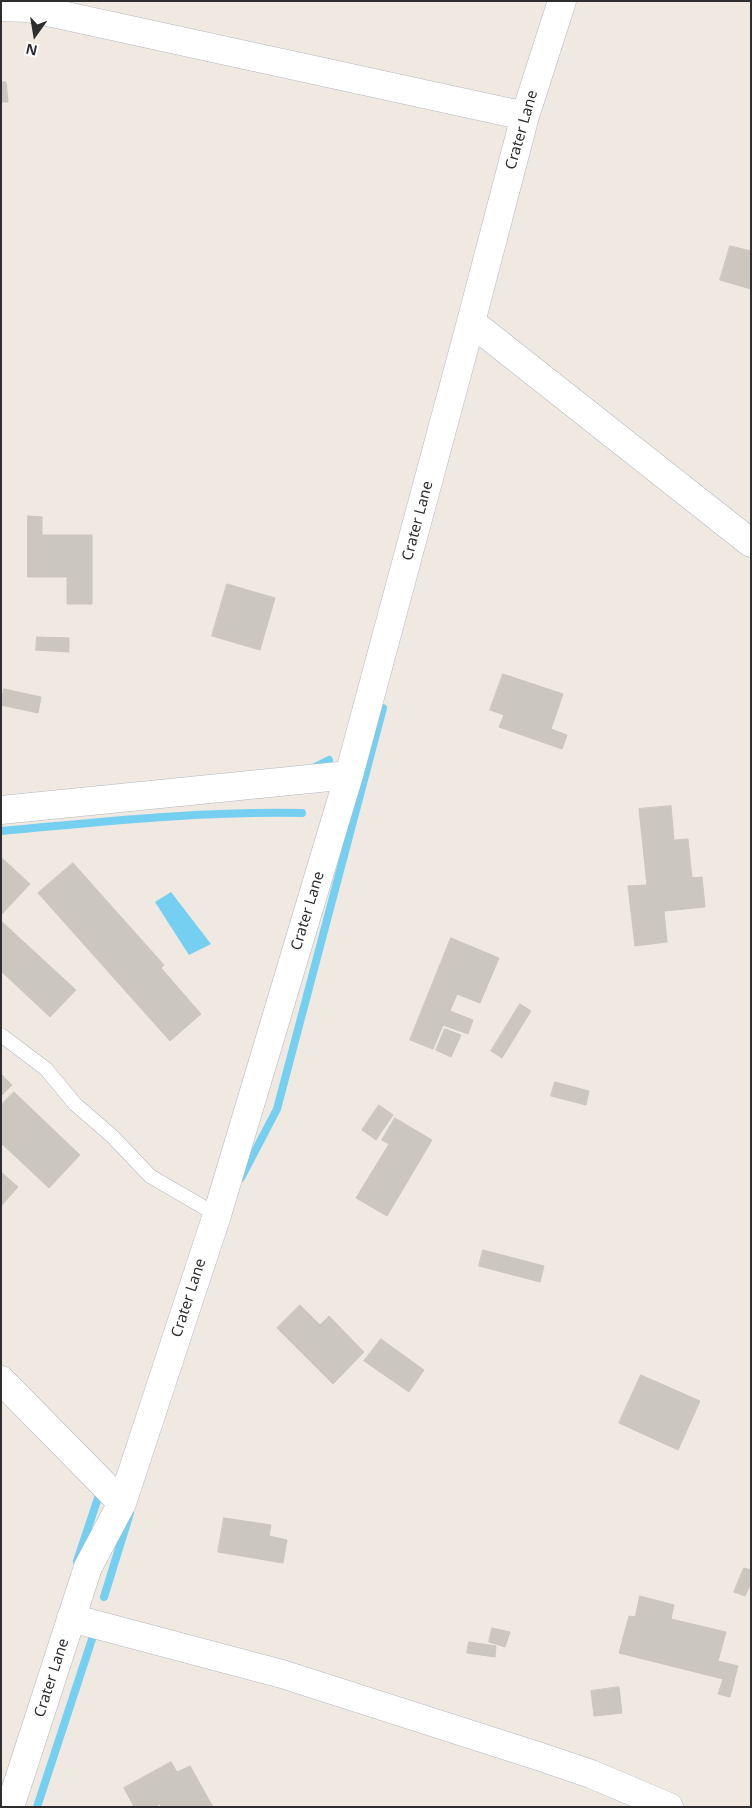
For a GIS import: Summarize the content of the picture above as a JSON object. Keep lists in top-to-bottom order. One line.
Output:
{"streets":{"street":["Crater Lane"]},"north":"bottom"}
